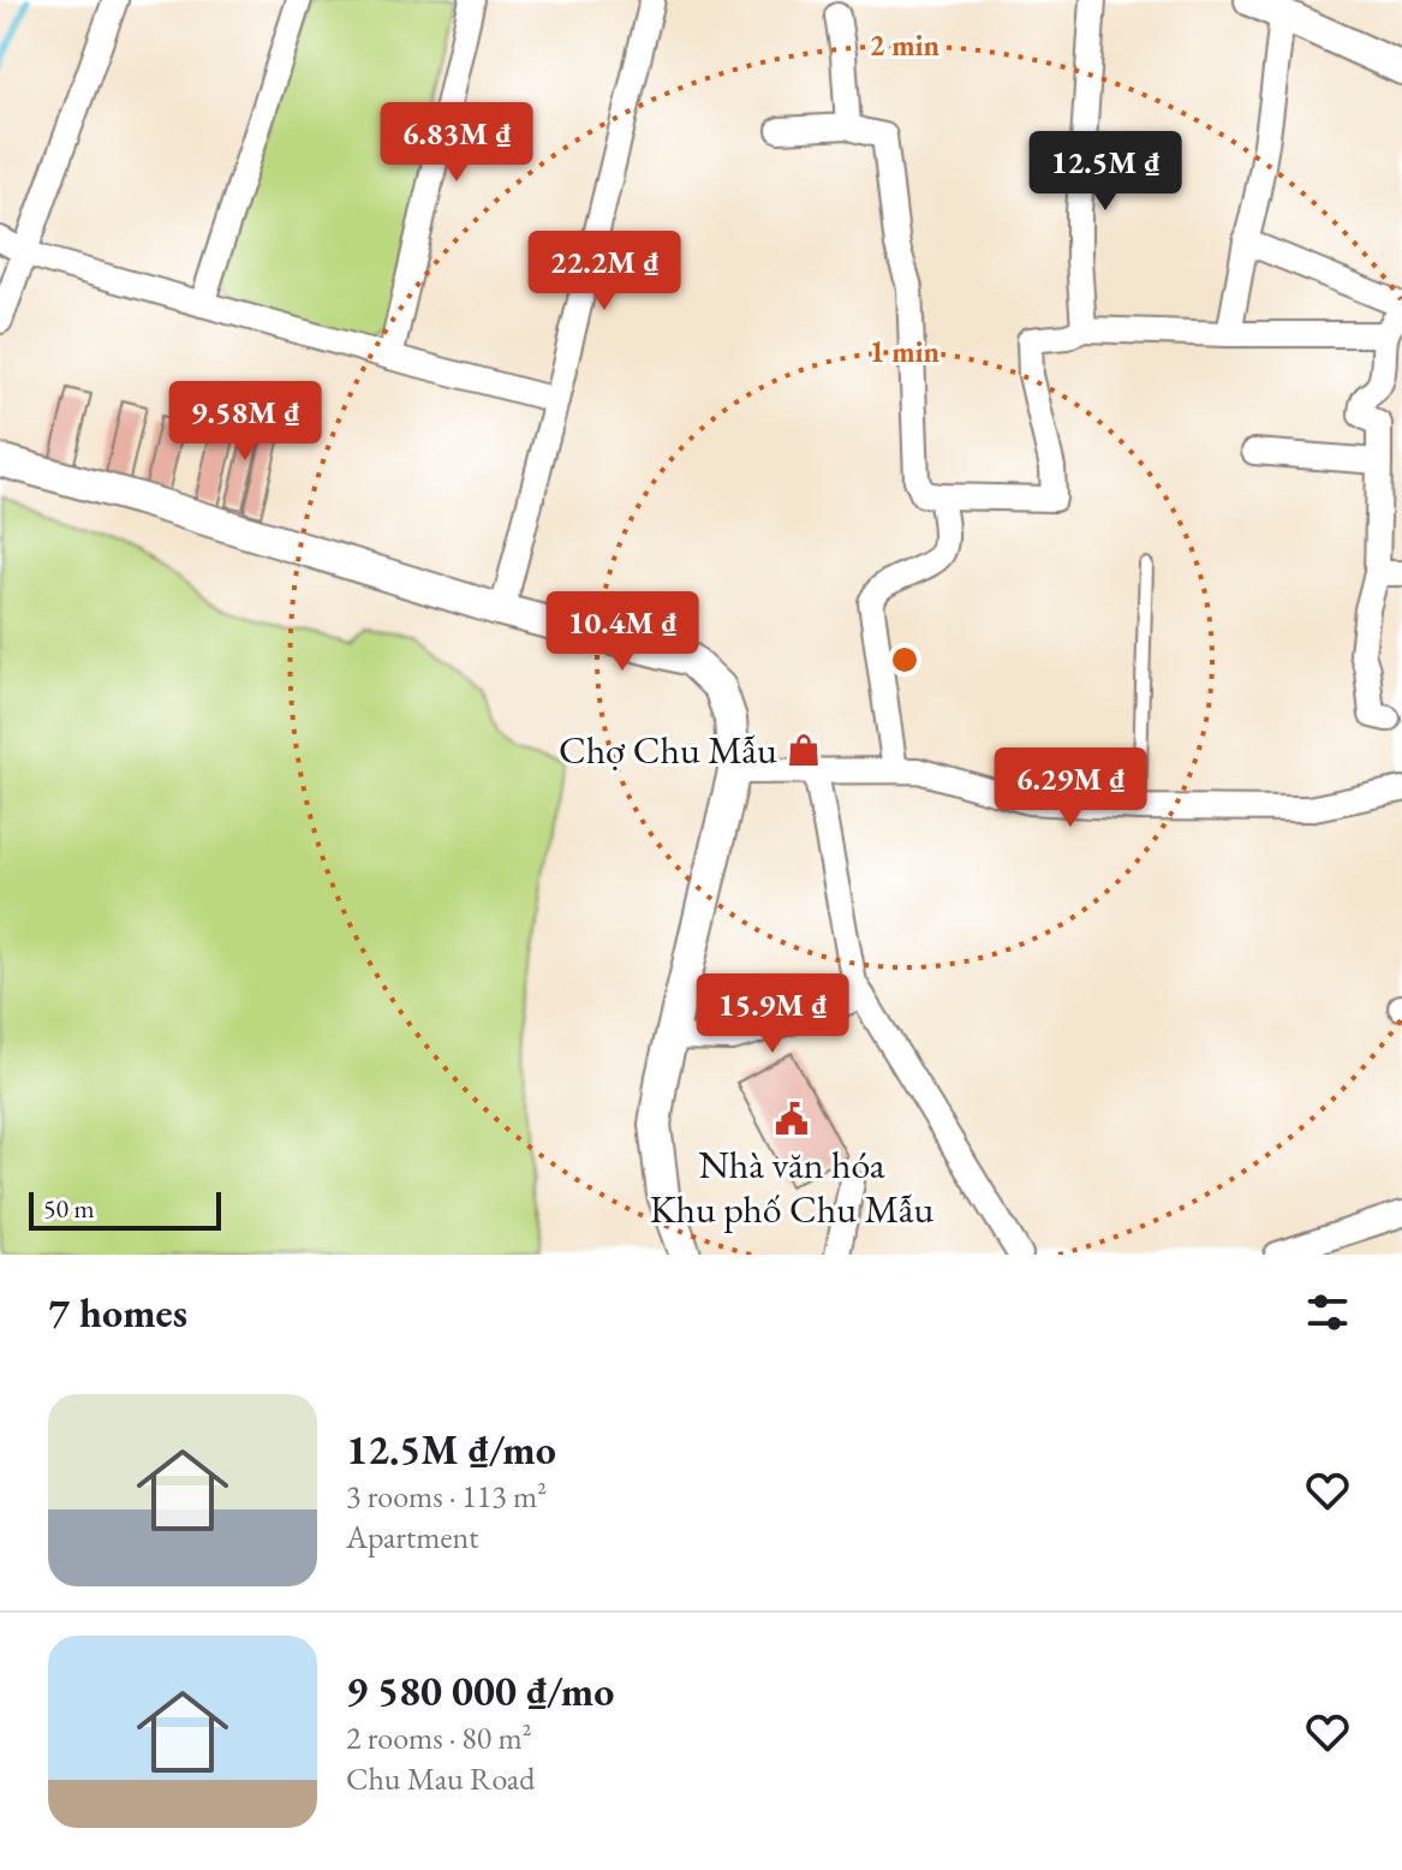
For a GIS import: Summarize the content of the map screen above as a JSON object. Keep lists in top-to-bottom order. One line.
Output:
{"places":{"shop":["Chợ Chu Mẫu"],"public building":["Nhà văn hóa Khu phố Chu Mẫu"]},"scale_bar":"50 m","page":{"price":["6.83M ₫","12.5M ₫","22.2M ₫","9.58M ₫","10.4M ₫","6.29M ₫","15.9M ₫"],"scale":"50 m","heading":"7 homes","list":[{"name":"12.5M ₫/mo","note":"3 rooms · 113 m² · Apartment"},{"name":"9 580 000 ₫/mo","note":"2 rooms · 80 m² · Chu Mau Road"}]},"rings":["2 min","1 min"]}
